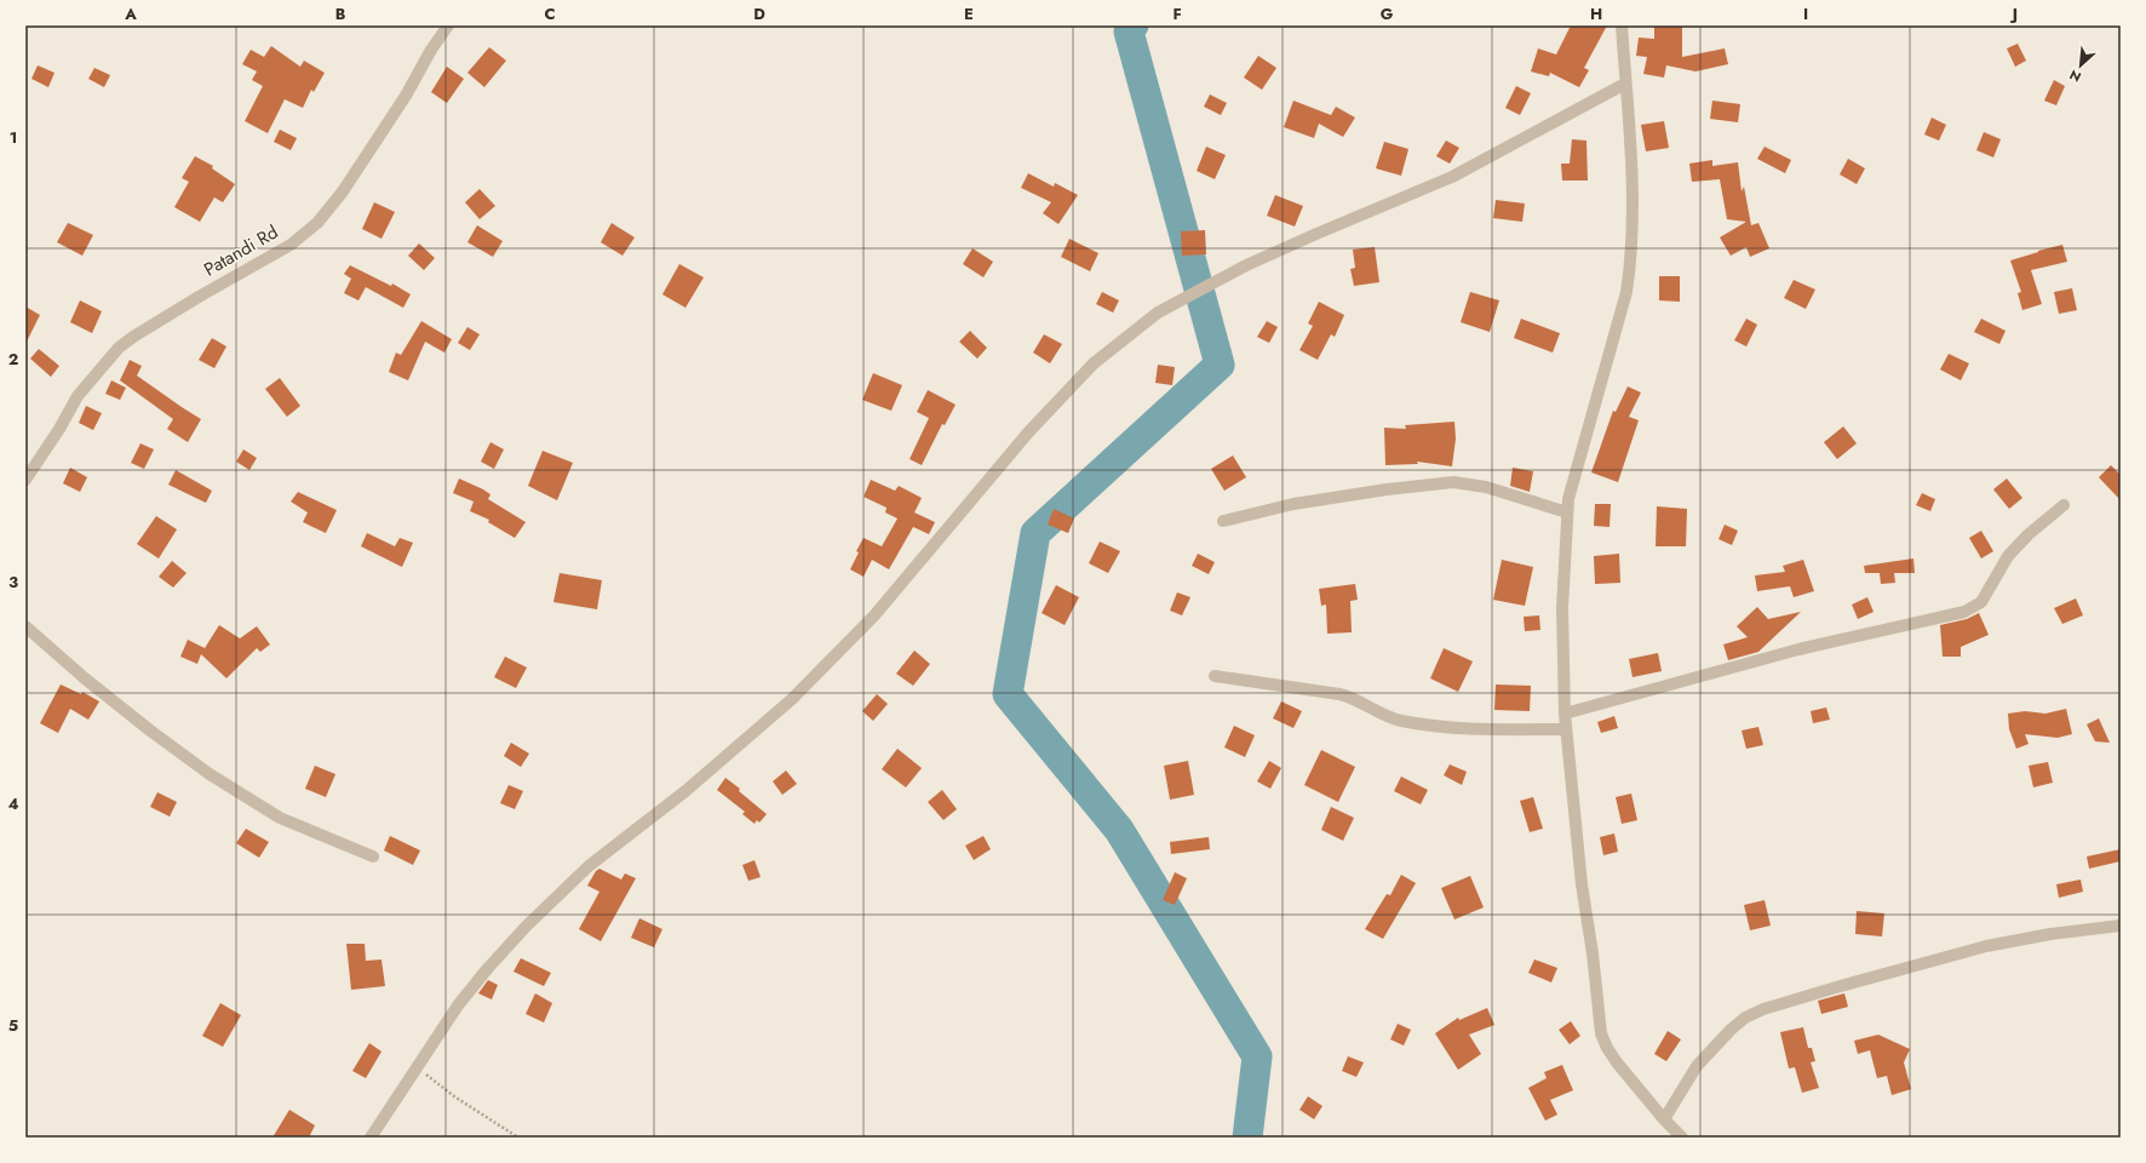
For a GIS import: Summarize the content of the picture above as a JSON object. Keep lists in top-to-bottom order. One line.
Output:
{"streets":{"street":["Patandi Rd"]},"north":"bottom left","grid":{"columns":["A","B","C","D","E","F","G","H","I","J"],"rows":["1","2","3","4","5"]}}
